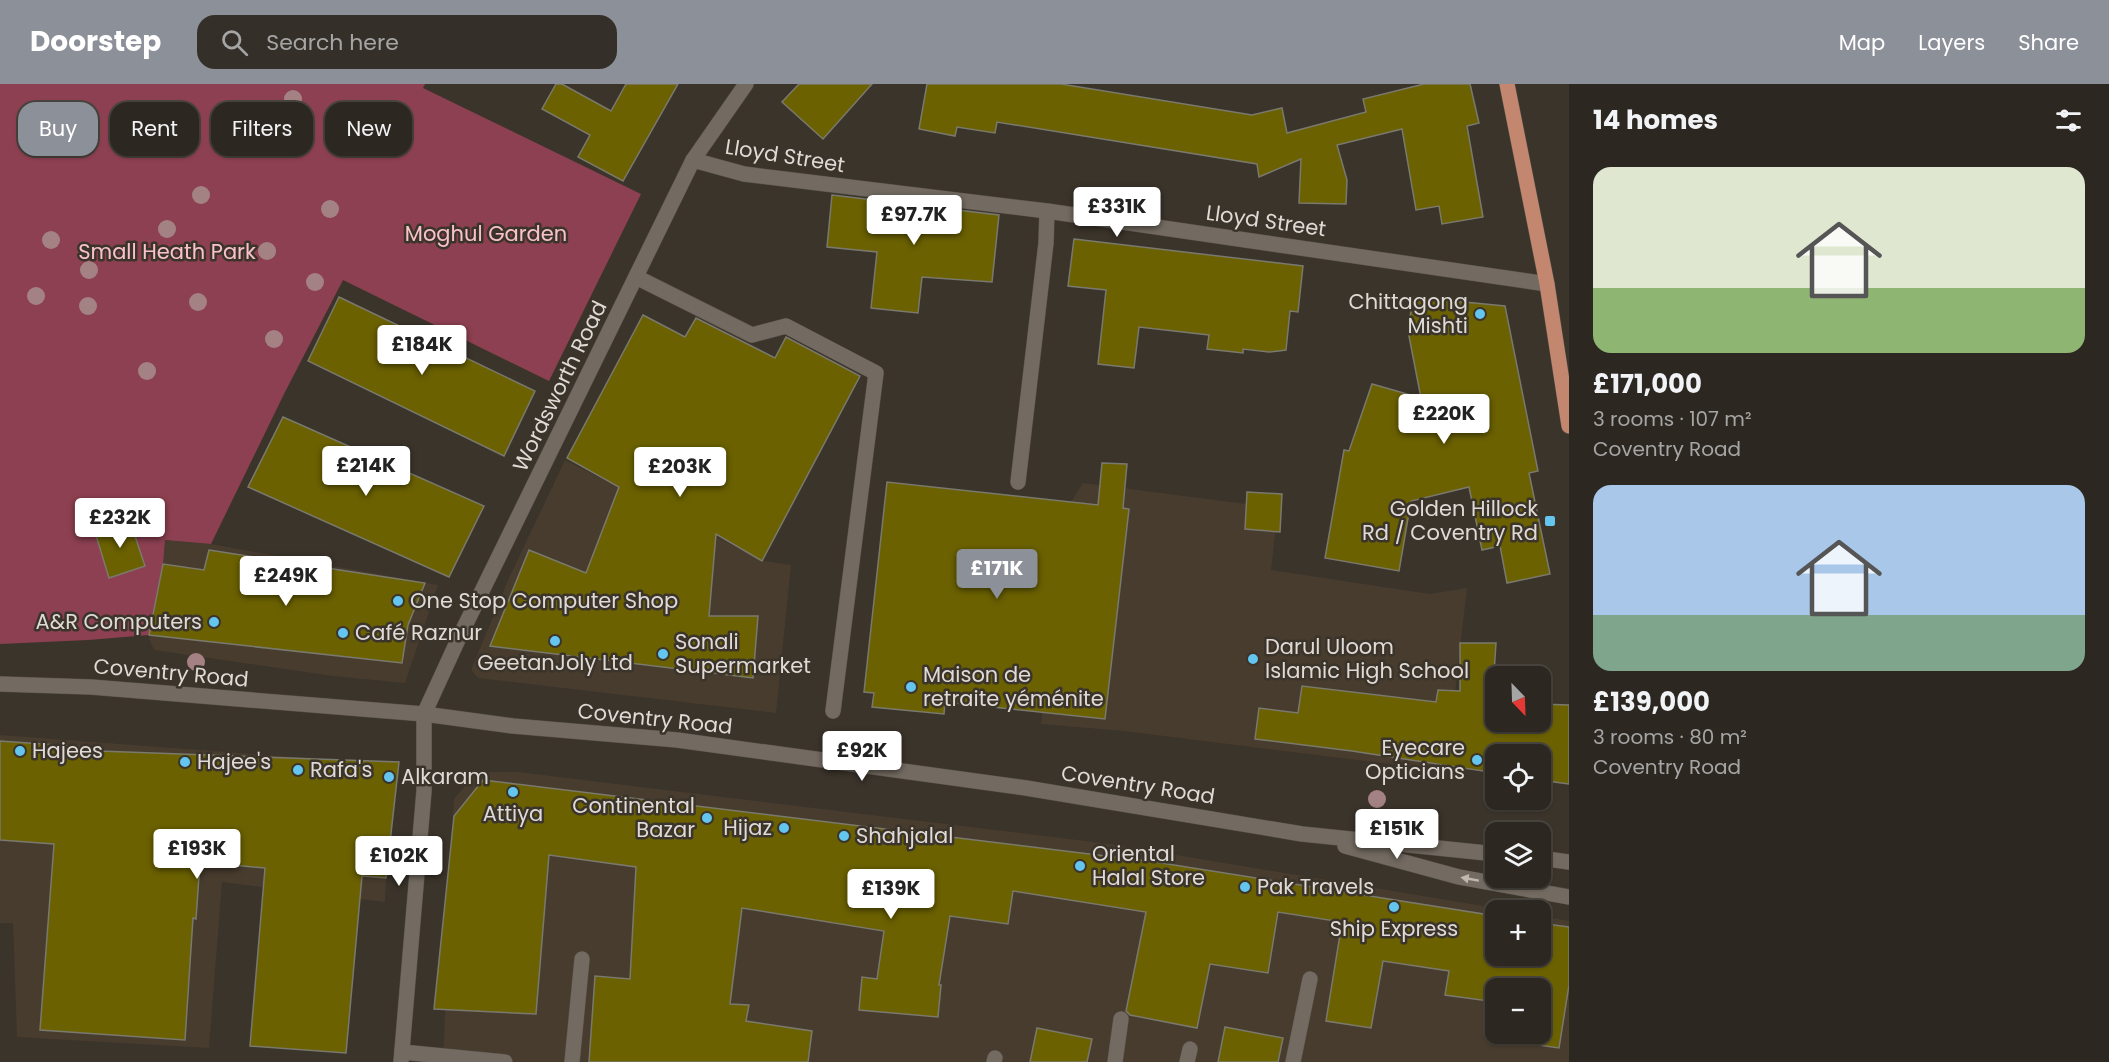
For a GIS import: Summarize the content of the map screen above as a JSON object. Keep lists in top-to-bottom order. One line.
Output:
{"streets":{"street":["Lloyd Street","Wordsworth Road","Coventry Road"]},"crossings":[["Lloyd Street","Wordsworth Road"],["Wordsworth Road","Coventry Road"]],"parks":["Moghul Garden","Small Heath Park"],"places":{"other":["Chittagong Mishti","One Stop Computer Shop","A&R Computers","Café Raznur","GeetanJoly Ltd","Sonali Supermarket","Darul Uloom Islamic High School","Maison de retraite yéménite","Hajees","Eyecare Opticians","Hajee's","Rafa's","Alkaram","Attiya","Continental Bazar","Hijaz","Shahjalal","Oriental Halal Store","Pak Travels","Ship Express"],"transit":["Golden Hillock Rd / Coventry Rd"]},"north":"bottom right","page":{"header":"Doorstep","search":"Search here","nav":["Map","Layers","Share"],"heading":"14 homes","chip":["Buy","Rent","Filters","New"],"list":[{"name":"£171,000","note":"3 rooms · 107 m² · Coventry Road"},{"name":"£139,000","note":"3 rooms · 80 m² · Coventry Road"}],"price":["£331K","£97.7K","£184K","£220K","£214K","£203K","£232K","£171K","£249K","£92K","£151K","£193K","£102K","£139K"],"map_buttons":["+","−"]}}
